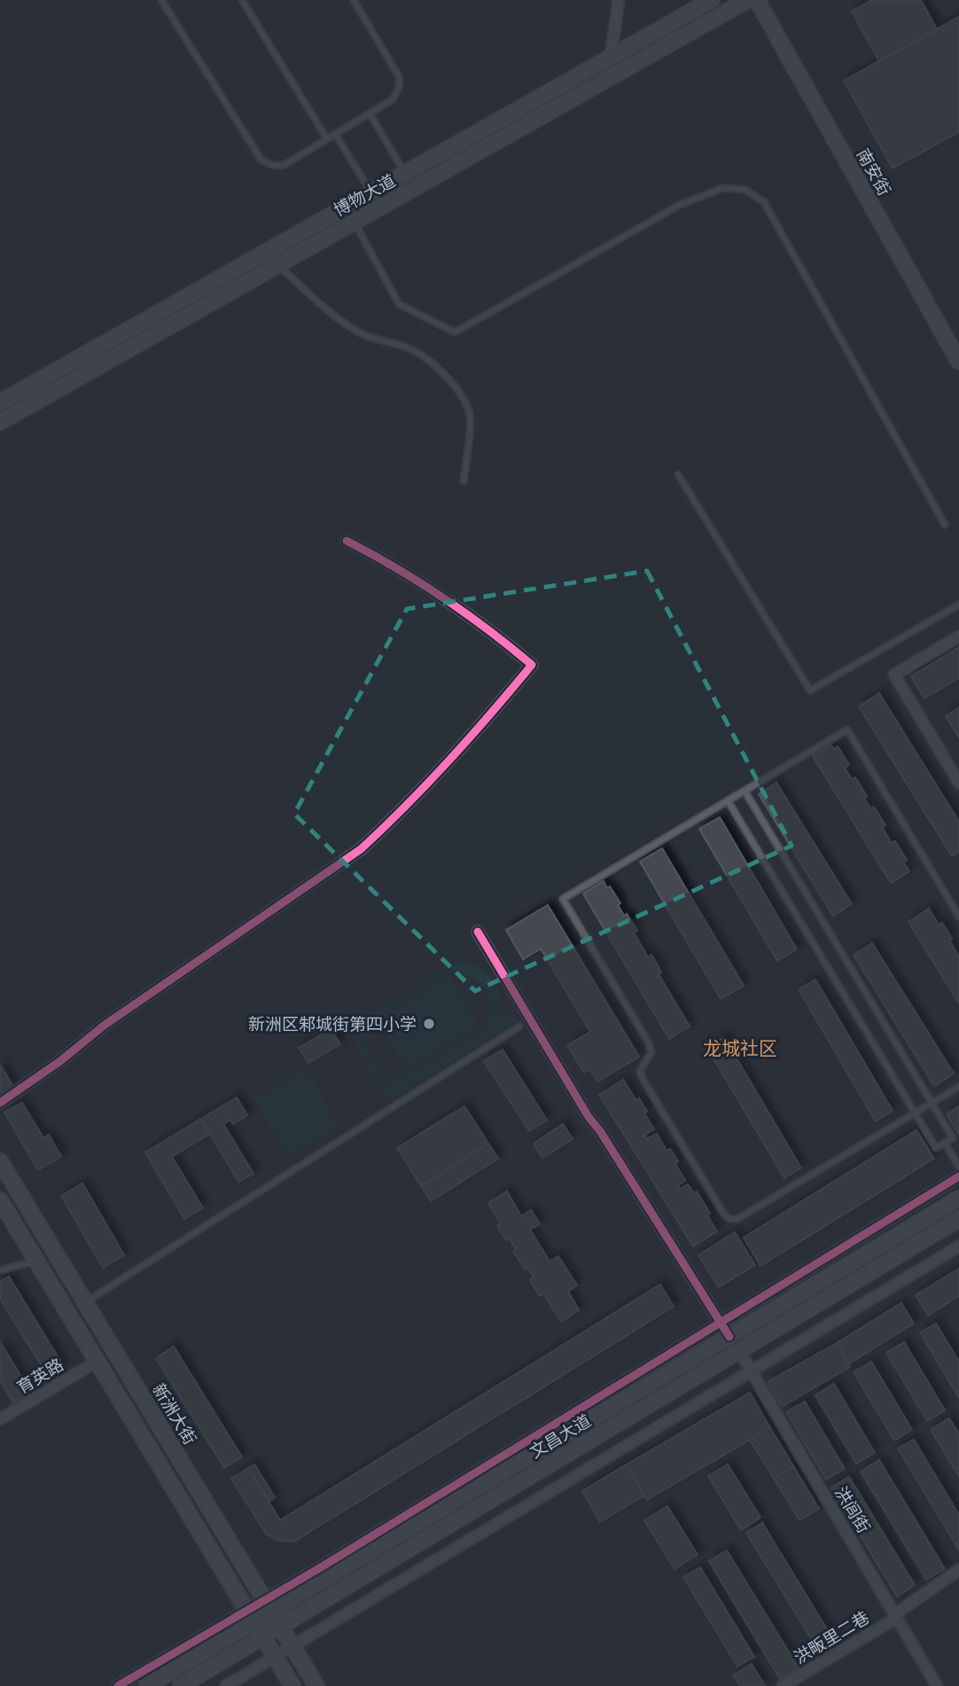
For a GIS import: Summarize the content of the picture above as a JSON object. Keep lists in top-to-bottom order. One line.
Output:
{"streets":{"main road":["南安街","博物大道","新洲大街","文昌大道"],"street":["育英路","洪闾街","洪畈里二巷"]},"crossings":[["新洲大街","文昌大道"],["文昌大道","洪闾街"],["洪闾街","洪畈里二巷"]],"districts":["龙城社区"],"places":["新洲区邾城街第四小学"]}
